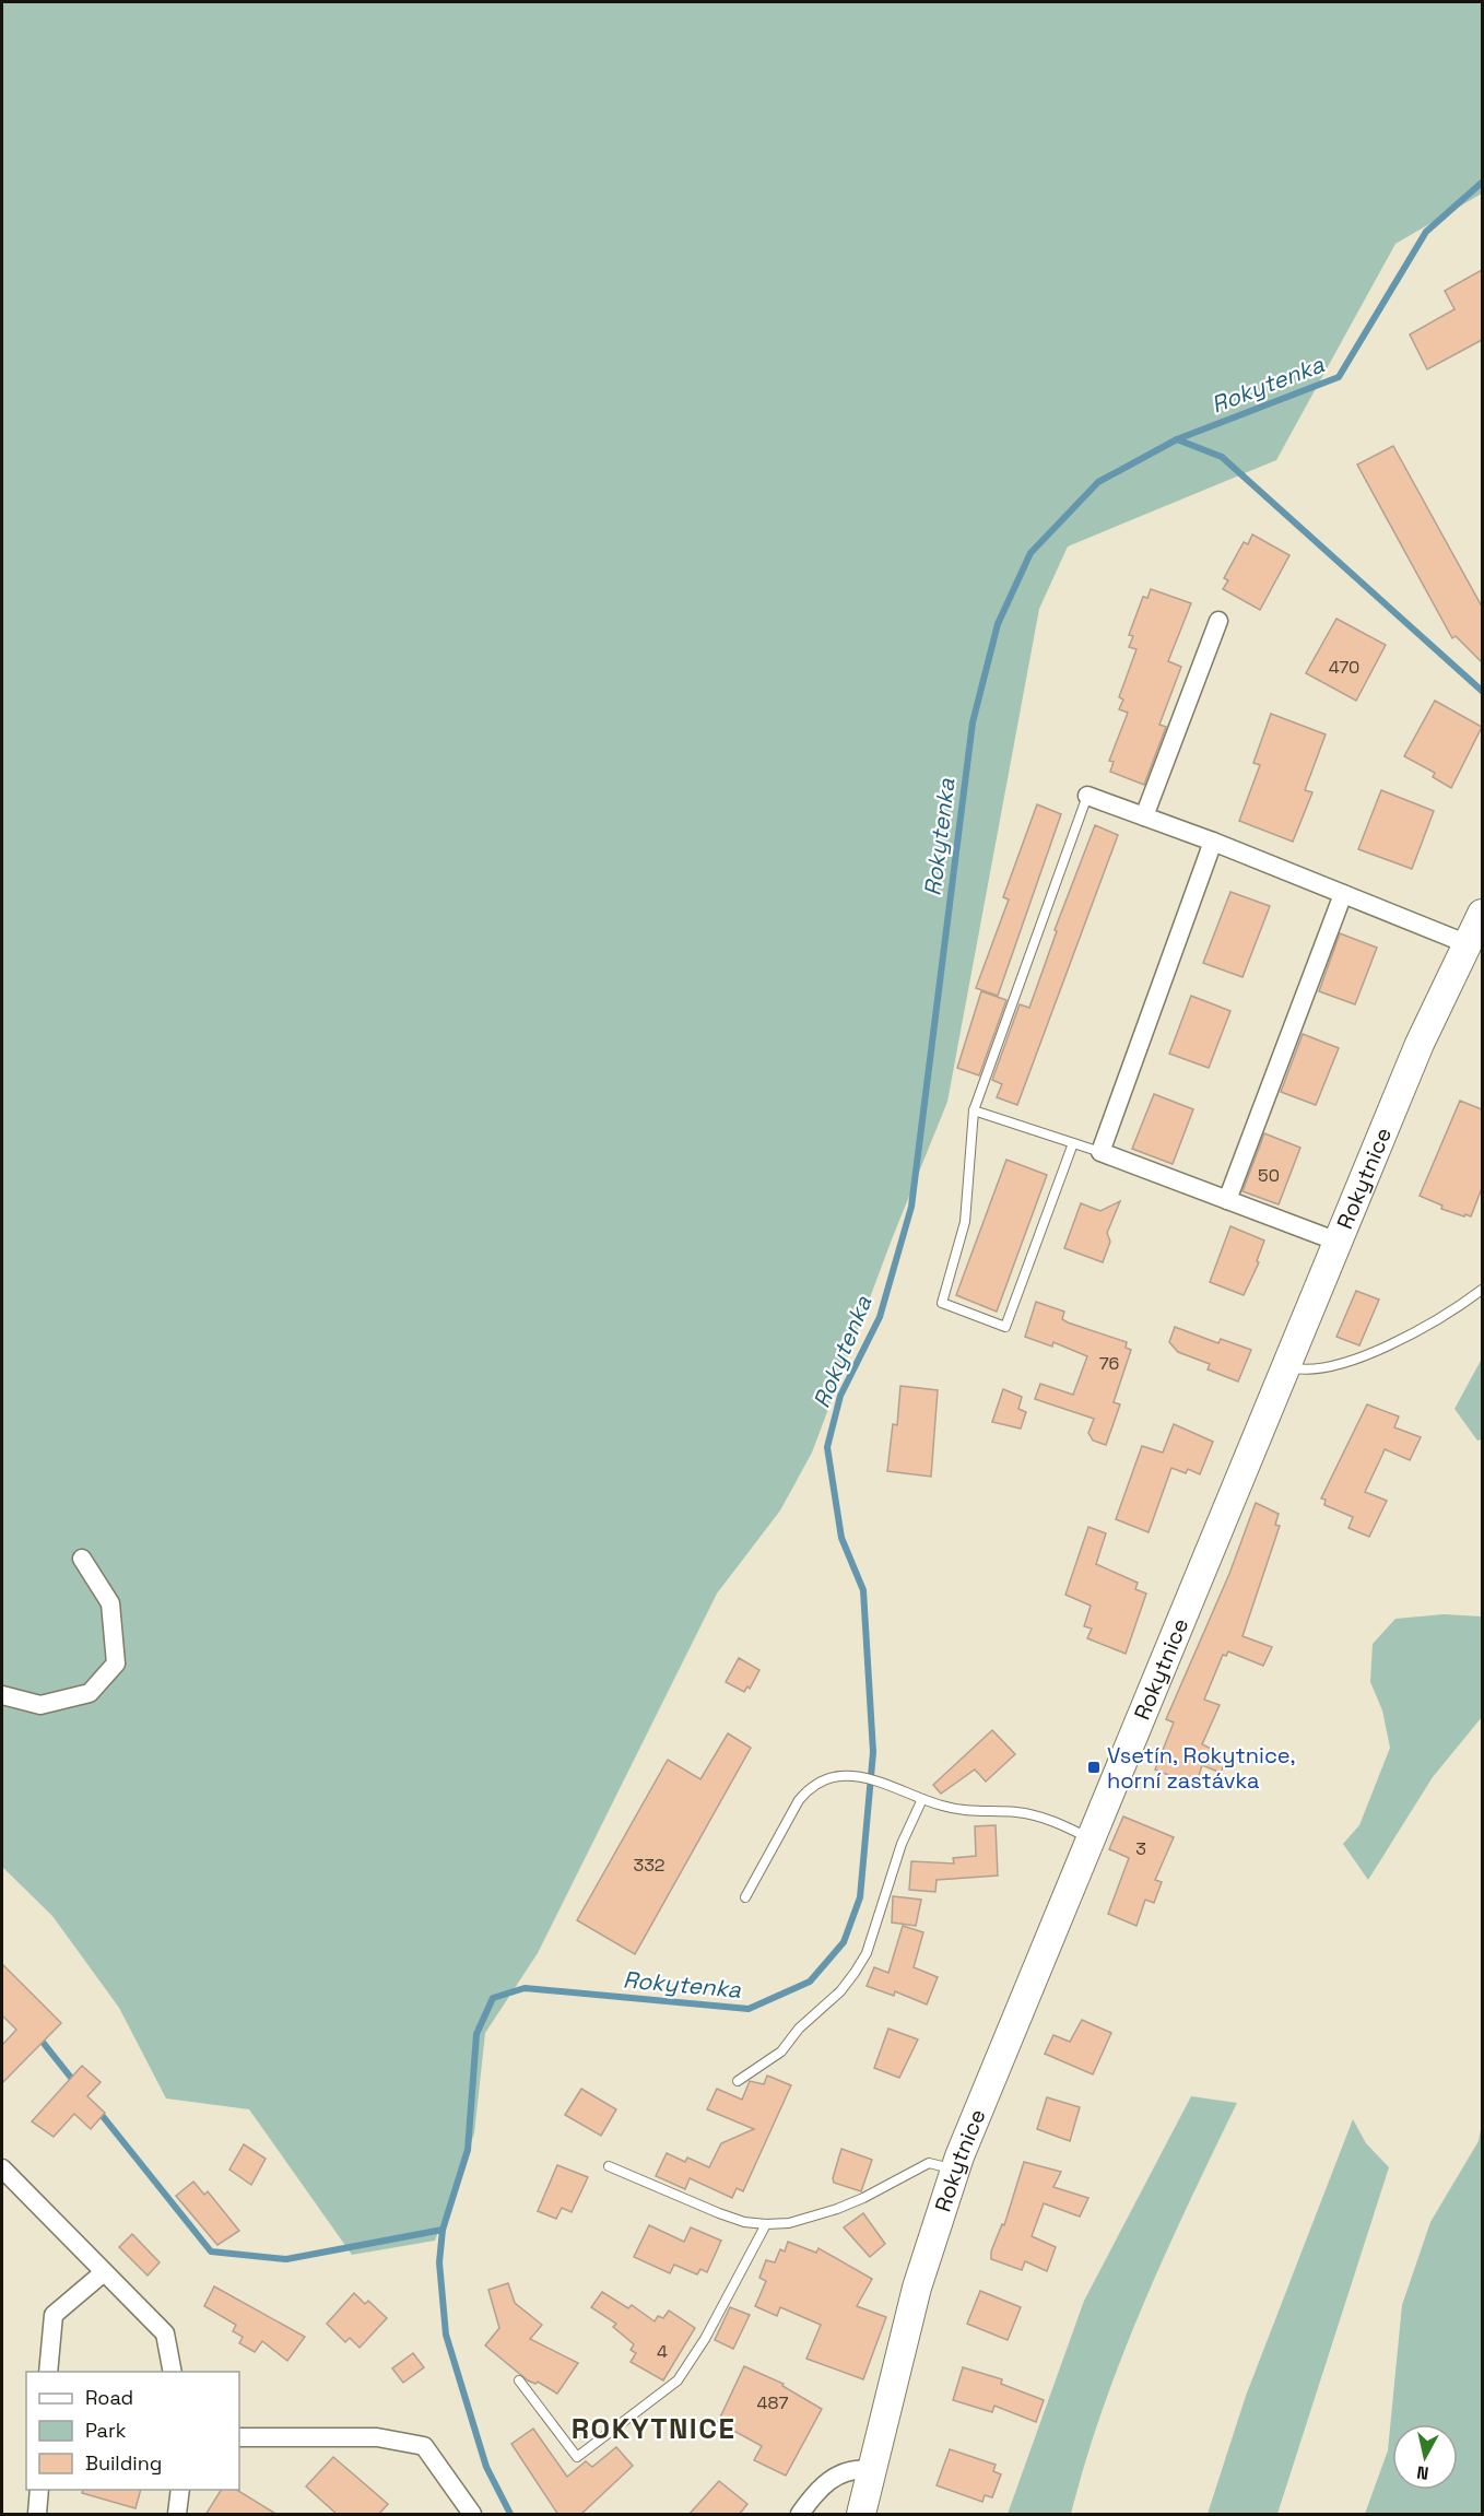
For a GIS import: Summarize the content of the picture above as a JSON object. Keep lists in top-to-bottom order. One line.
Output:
{"streets":{"main road":["Rokytnice"]},"districts":["ROKYTNICE"],"water":["Rokytenka"],"places":{"transit":["Vsetín, Rokytnice, horní zastávka"]},"house_numbers":["470","50","76","3","332","4","487"],"legend":["Road","Park","Building"],"north":"bottom"}
